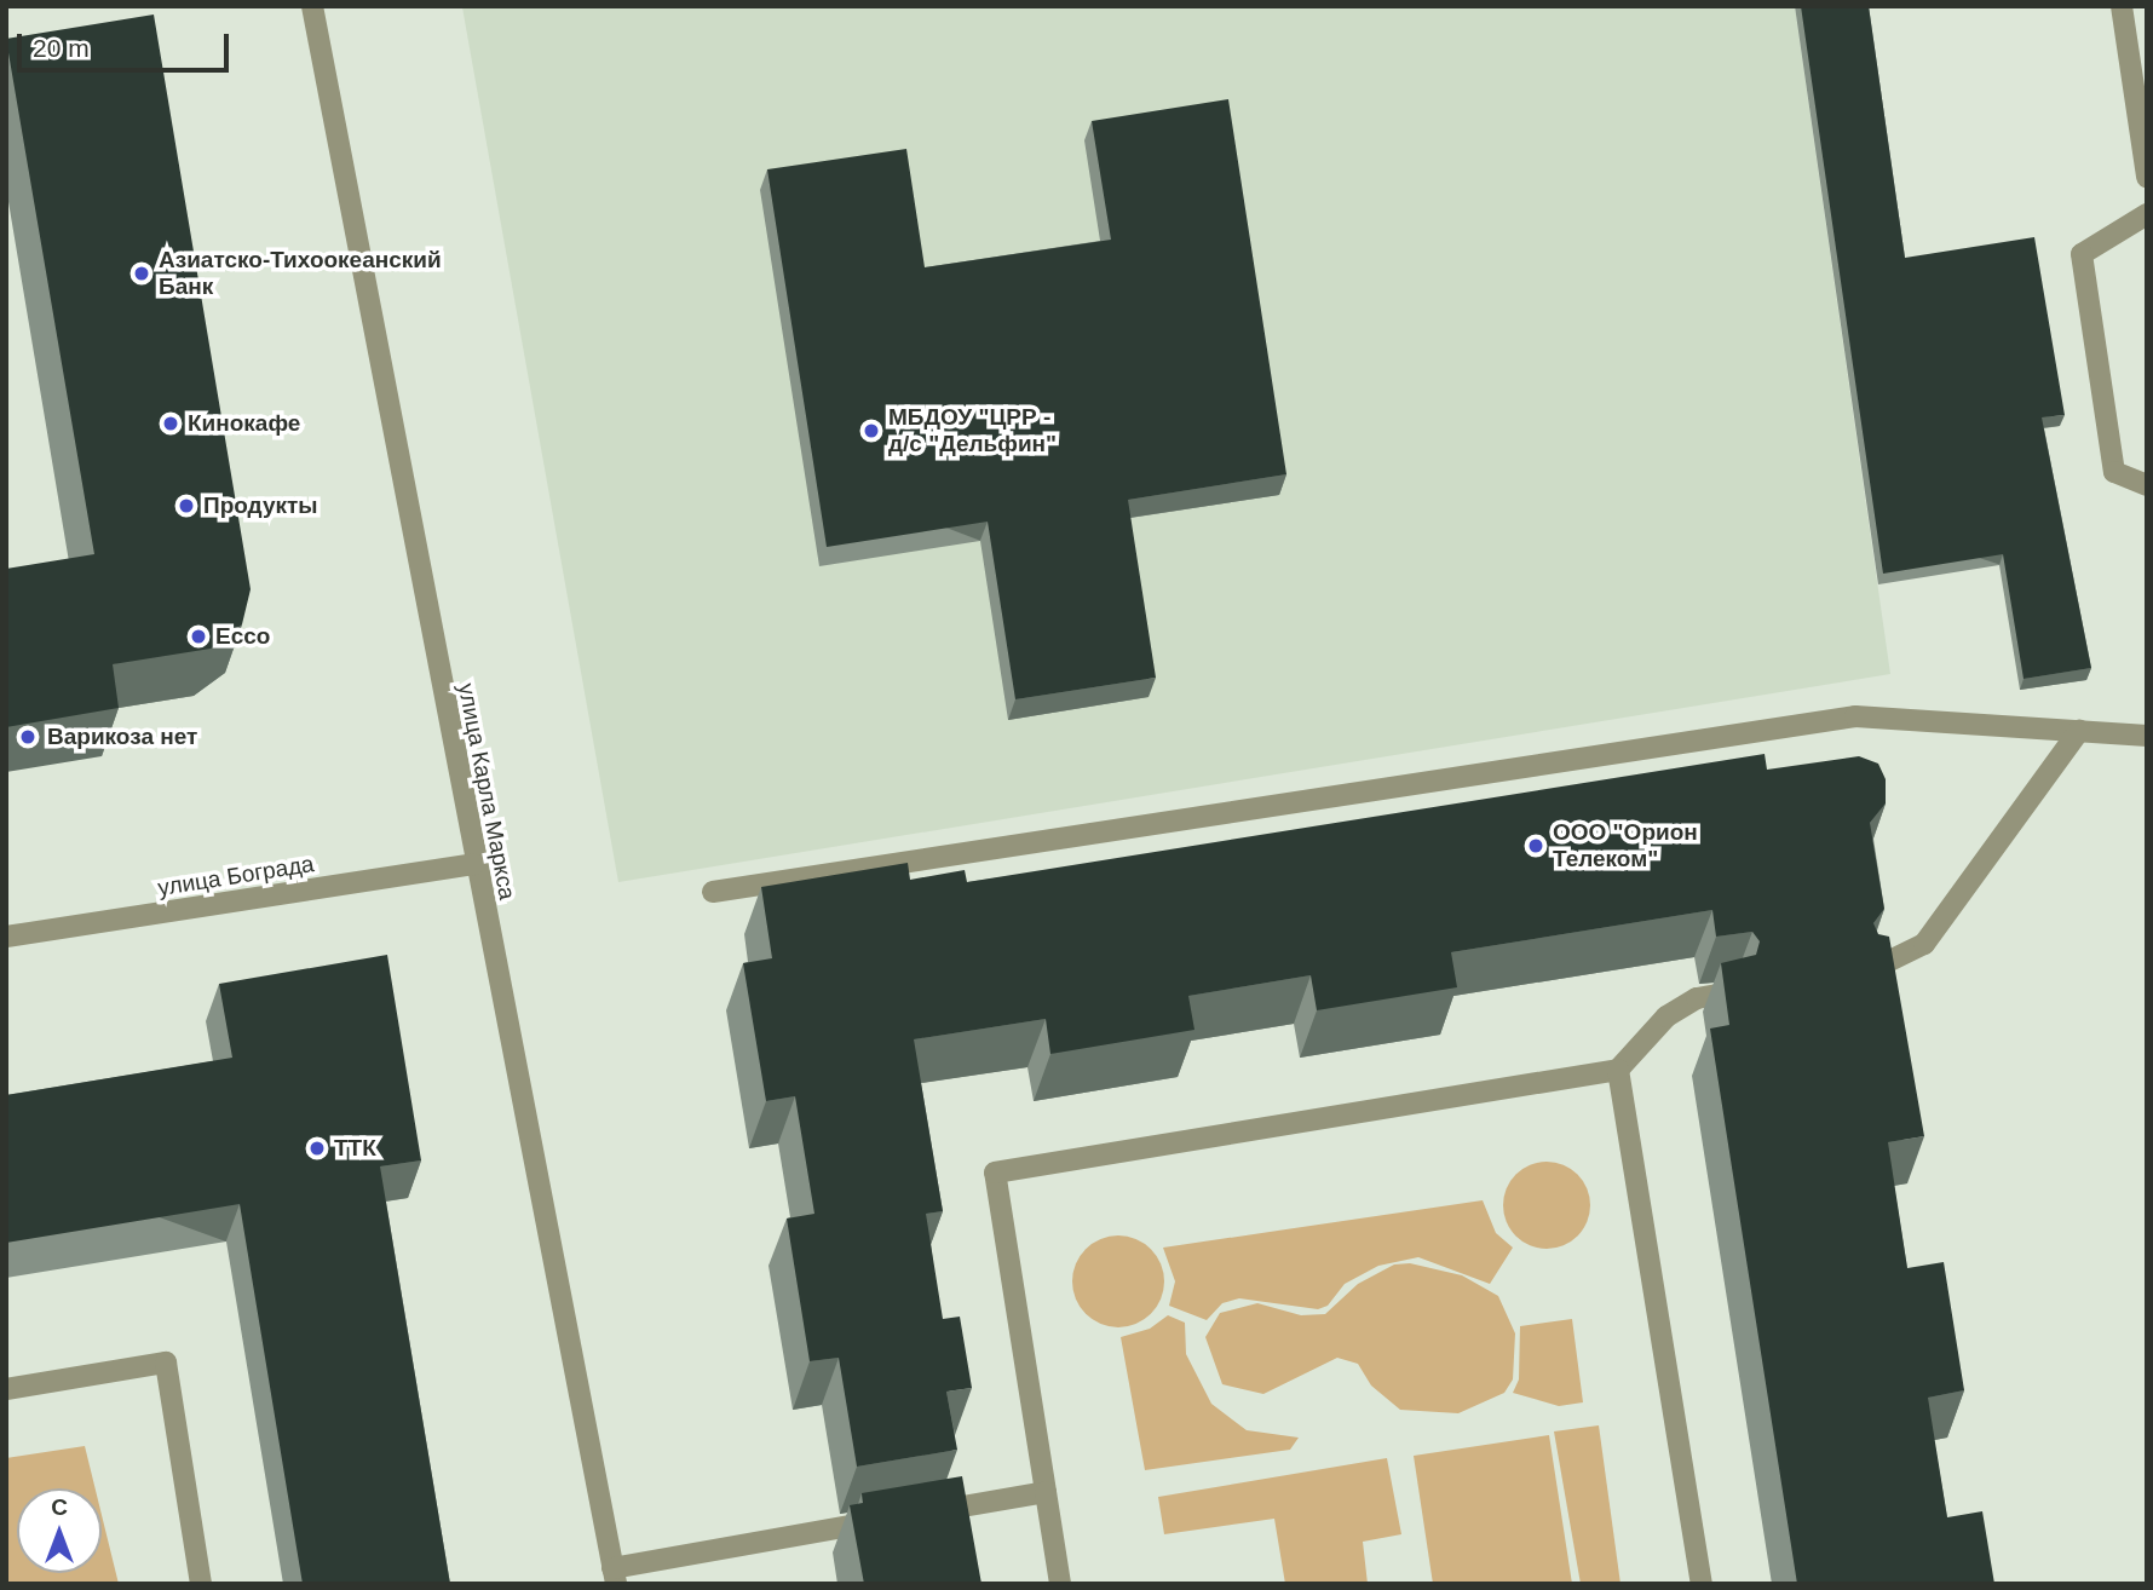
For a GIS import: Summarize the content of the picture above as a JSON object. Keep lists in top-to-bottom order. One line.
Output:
{"streets":{"street":["улица Карла Маркса","улица Бограда"]},"crossings":[["улица Карла Маркса","улица Бограда"]],"places":["Азиатско-Тихоокеанский Банк","Кинокафе","МБДОУ \"ЦРР - д/с \"Дельфин\"","Продукты","Ecco","Варикоза нет","ООО \"Орион Телеком\"","ТТК"],"scale_bar":"20 m","north":"top"}
